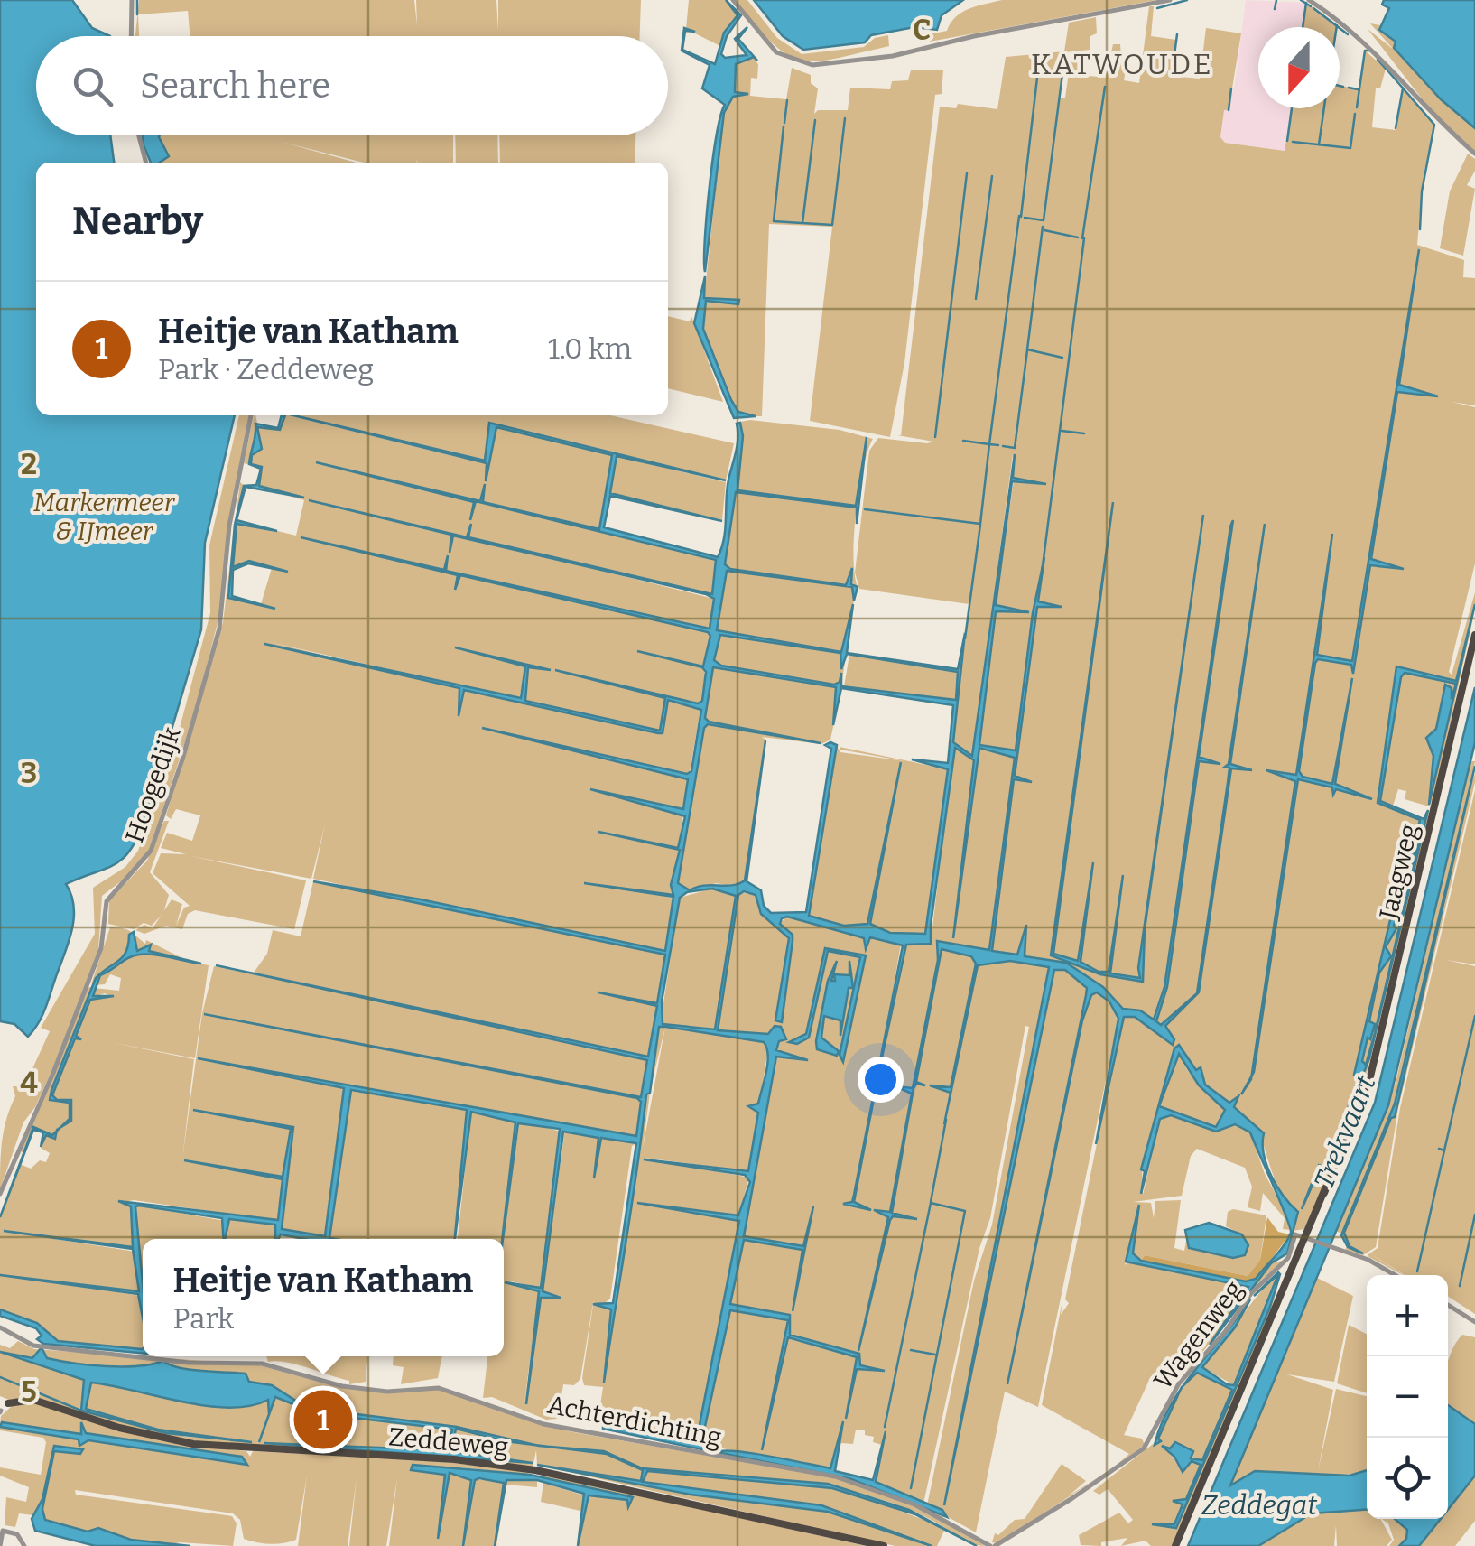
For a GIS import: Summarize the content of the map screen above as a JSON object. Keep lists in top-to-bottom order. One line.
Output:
{"streets":{"main road":["Jaagweg","Zeddeweg"],"street":["Hoogedijk","Wagenweg","Achterdichting"]},"crossings":[["Jaagweg","Wagenweg"],["Wagenweg","Achterdichting"]],"districts":["KATWOUDE"],"water":["Trekvaart","Zeddegat"],"parks":["Markermeer & IJmeer"],"north":"bottom","page":{"search":"Search here","heading":"Nearby","list":[{"mark":"1","name":"Heitje van Katham","note":"Park · Zeddeweg","value":"1.0 km"}],"popup":["Heitje van Katham","Park"],"map_buttons":["+","−"],"pins":"1"},"grid":{"columns":["C"],"rows":["2","3","4","5"]}}
